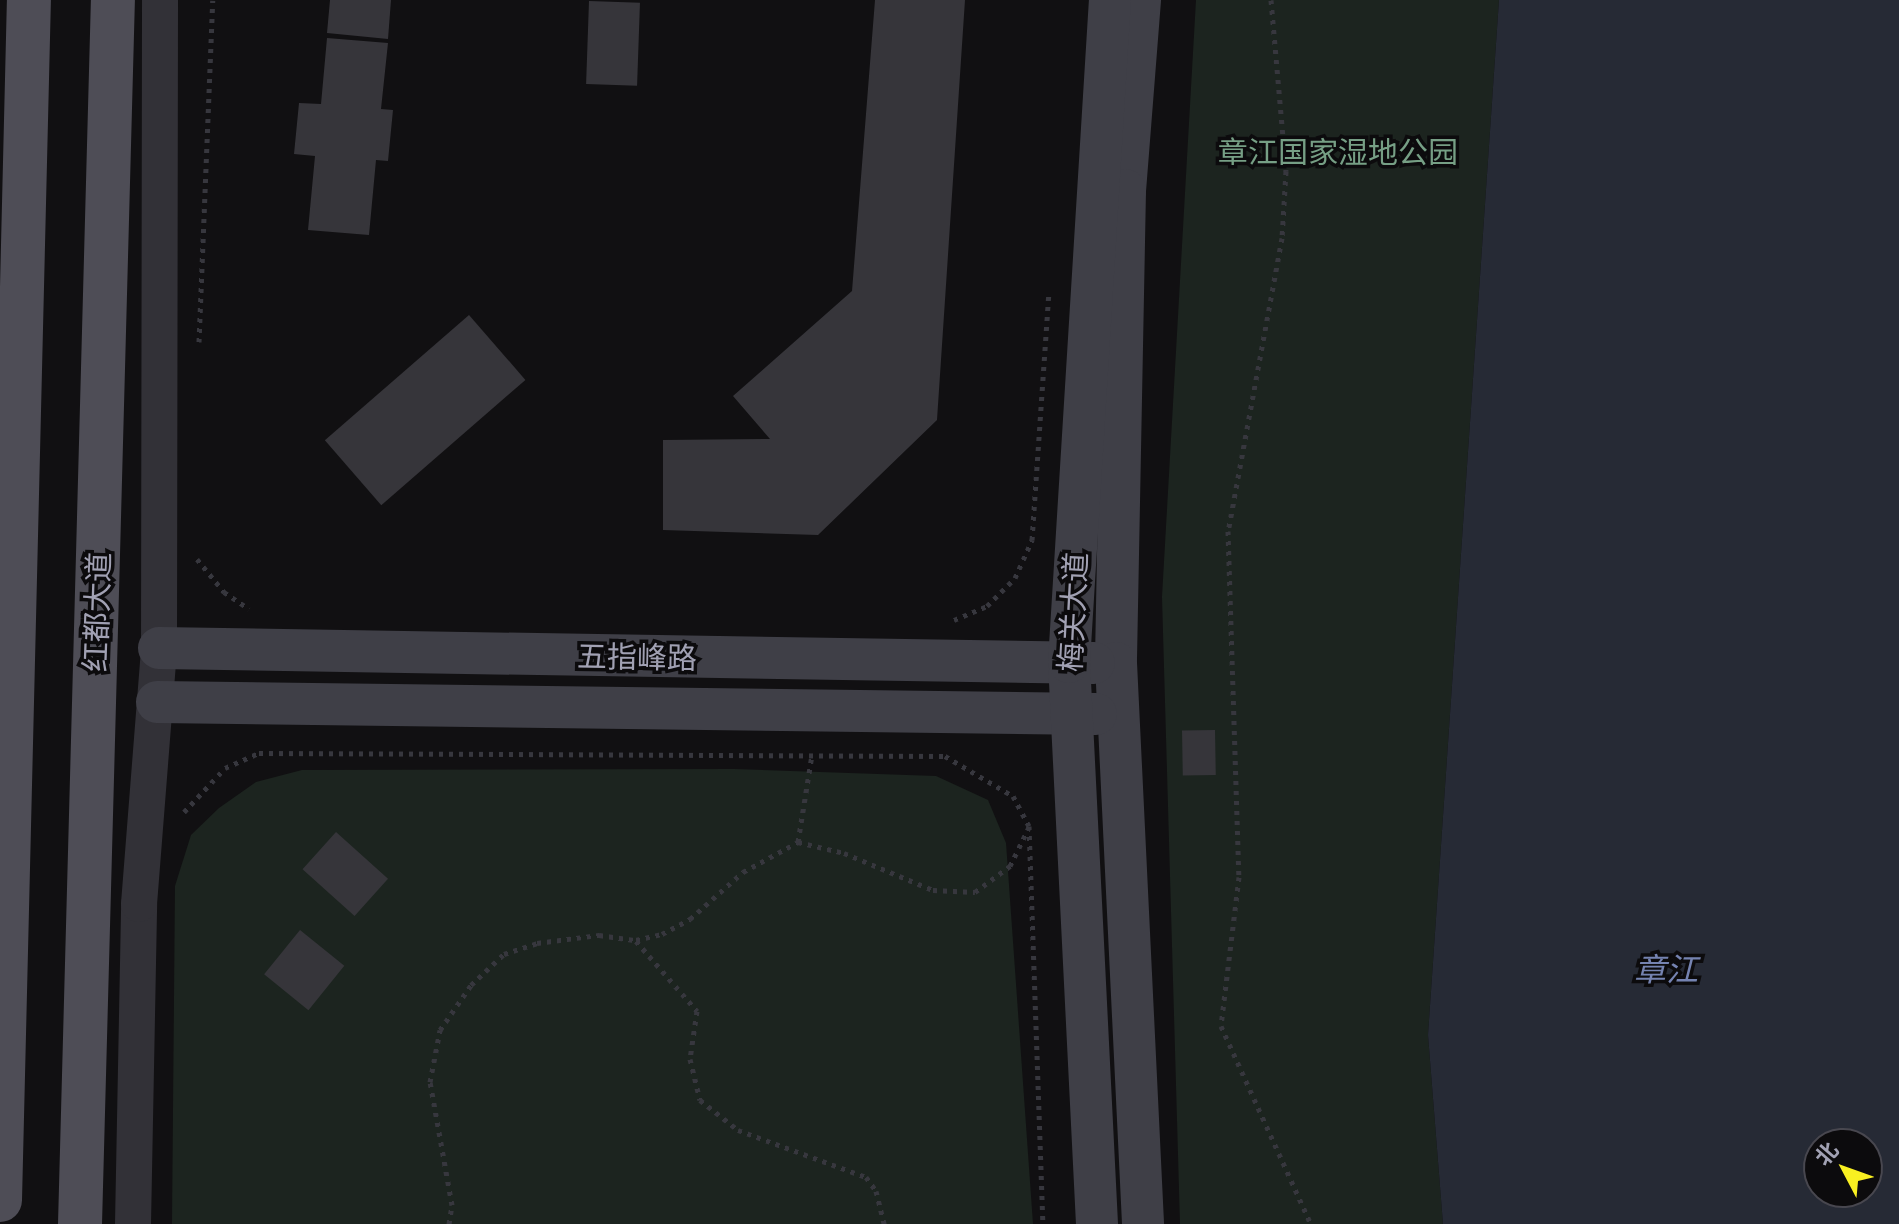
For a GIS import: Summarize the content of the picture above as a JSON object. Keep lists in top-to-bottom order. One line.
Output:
{"streets":{"main road":["红都大道","梅关大道","五指峰路"]},"crossings":[["梅关大道","五指峰路"]],"water":["章江"],"parks":["章江国家湿地公园"],"north":"top left"}
